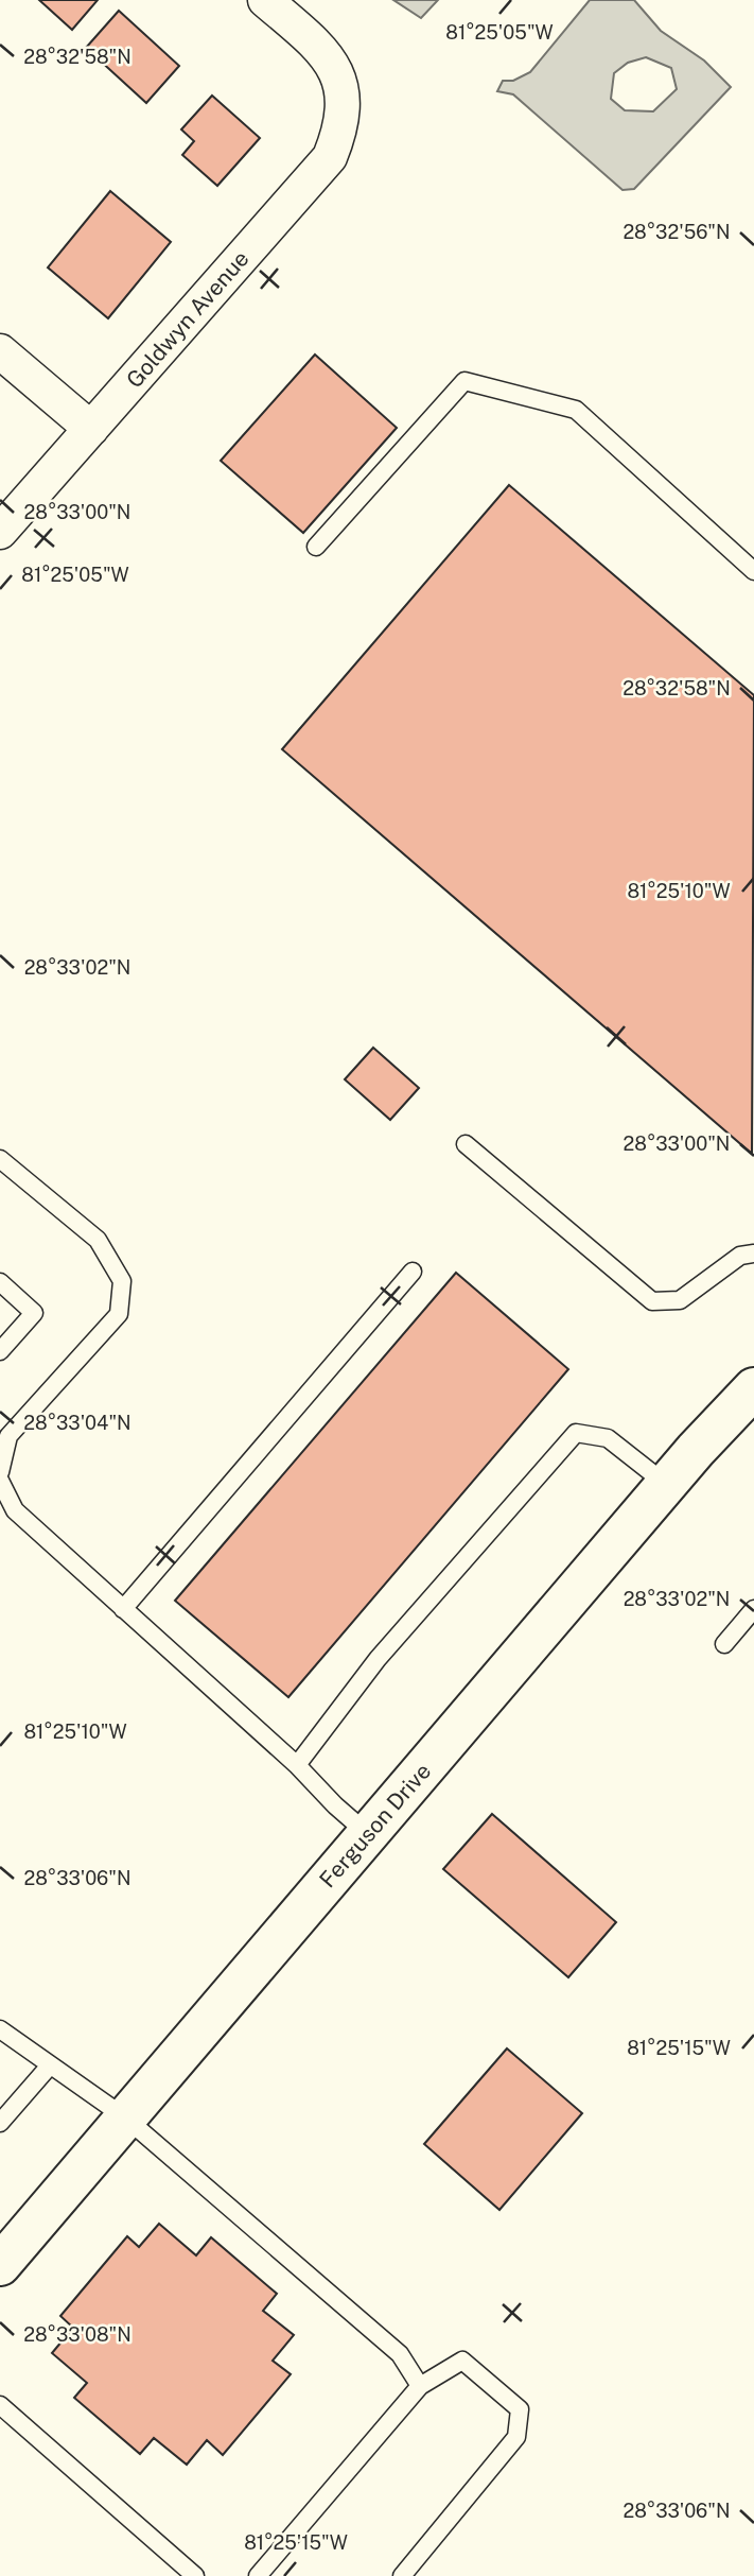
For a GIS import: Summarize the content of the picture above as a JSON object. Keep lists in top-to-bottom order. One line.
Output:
{"streets":{"street":["Goldwyn Avenue","Ferguson Drive"]},"coordinates":["81°25'05\"W","28°32'58\"N","28°32'56\"N","28°33'00\"N","81°25'10\"W","28°33'02\"N","28°33'04\"N","28°33'06\"N","81°25'15\"W","28°33'08\"N"]}
